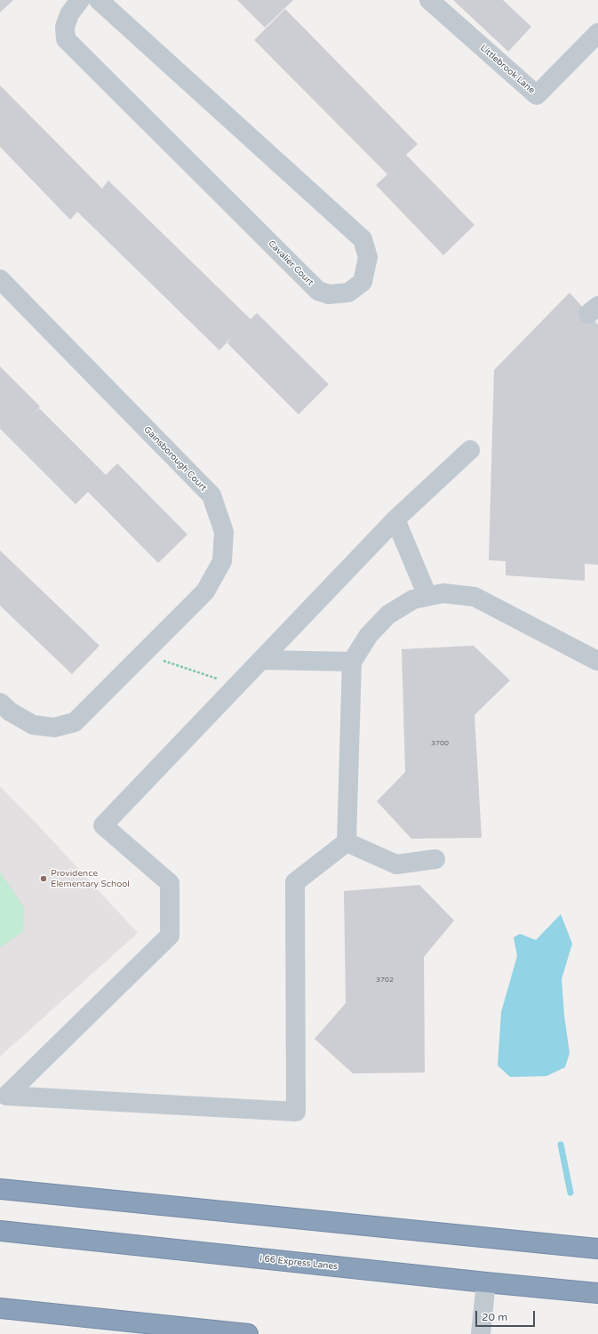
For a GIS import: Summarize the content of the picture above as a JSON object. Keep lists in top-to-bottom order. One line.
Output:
{"streets":{"highway":["I 66 Express Lanes"],"street":["Littlebrook Lane","Cavalier Court","Gainsborough Court"]},"places":["Providence Elementary School"],"house_numbers":["3700","3702"],"scale_bar":"20 m"}
